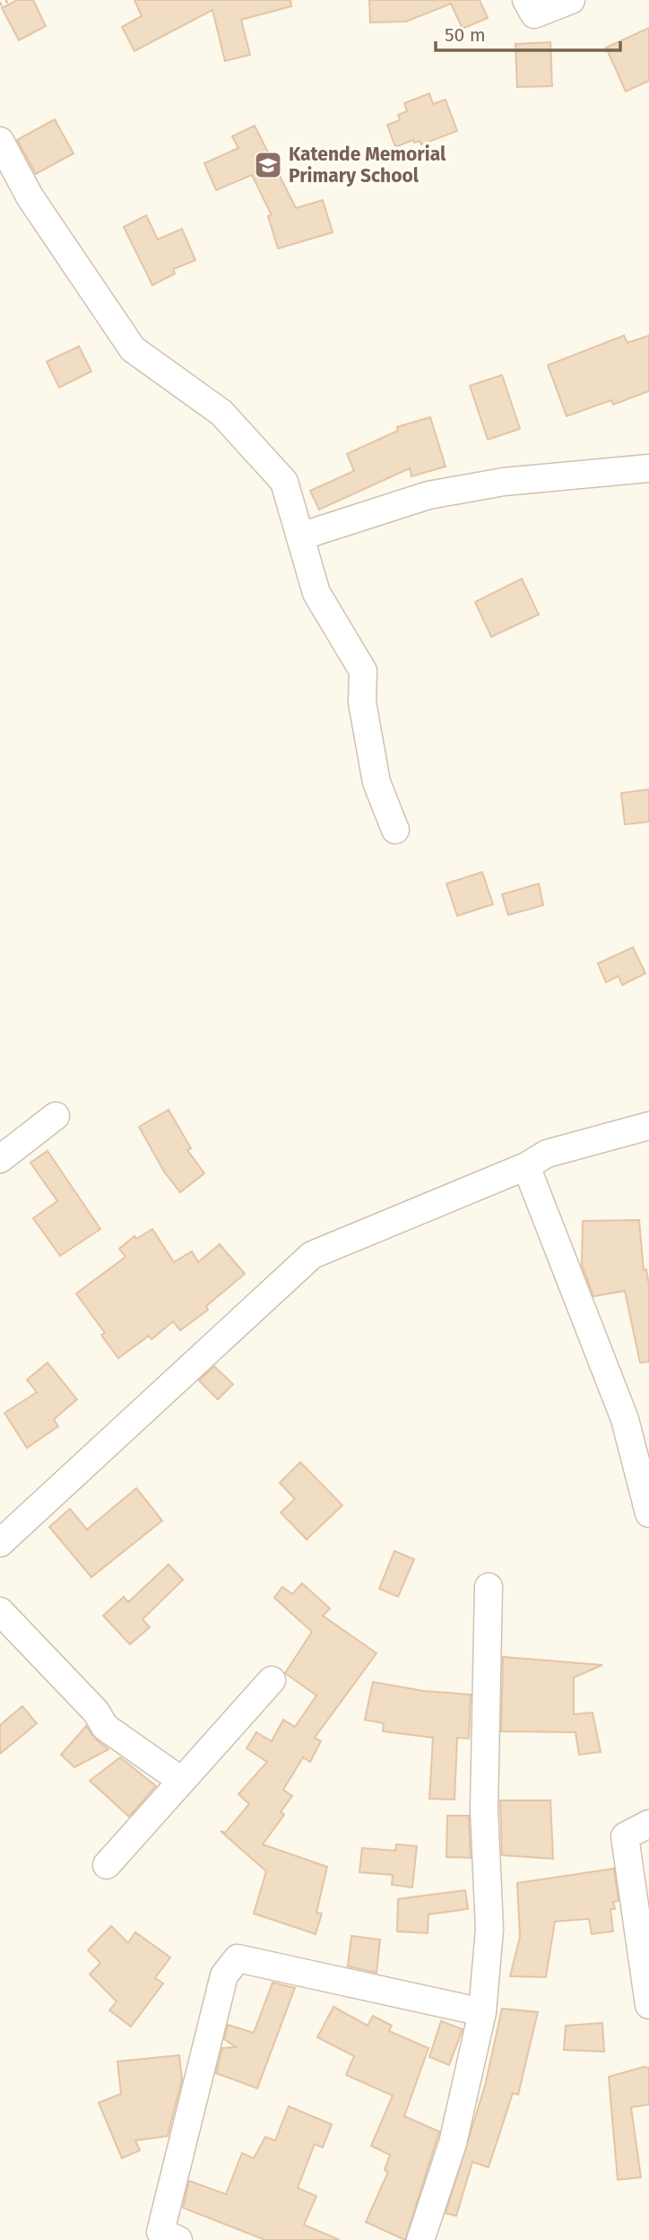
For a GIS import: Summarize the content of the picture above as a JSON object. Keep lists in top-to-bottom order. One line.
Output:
{"places":{"school or university":["Katende Memorial Primary School"]},"scale_bar":"50 m"}
